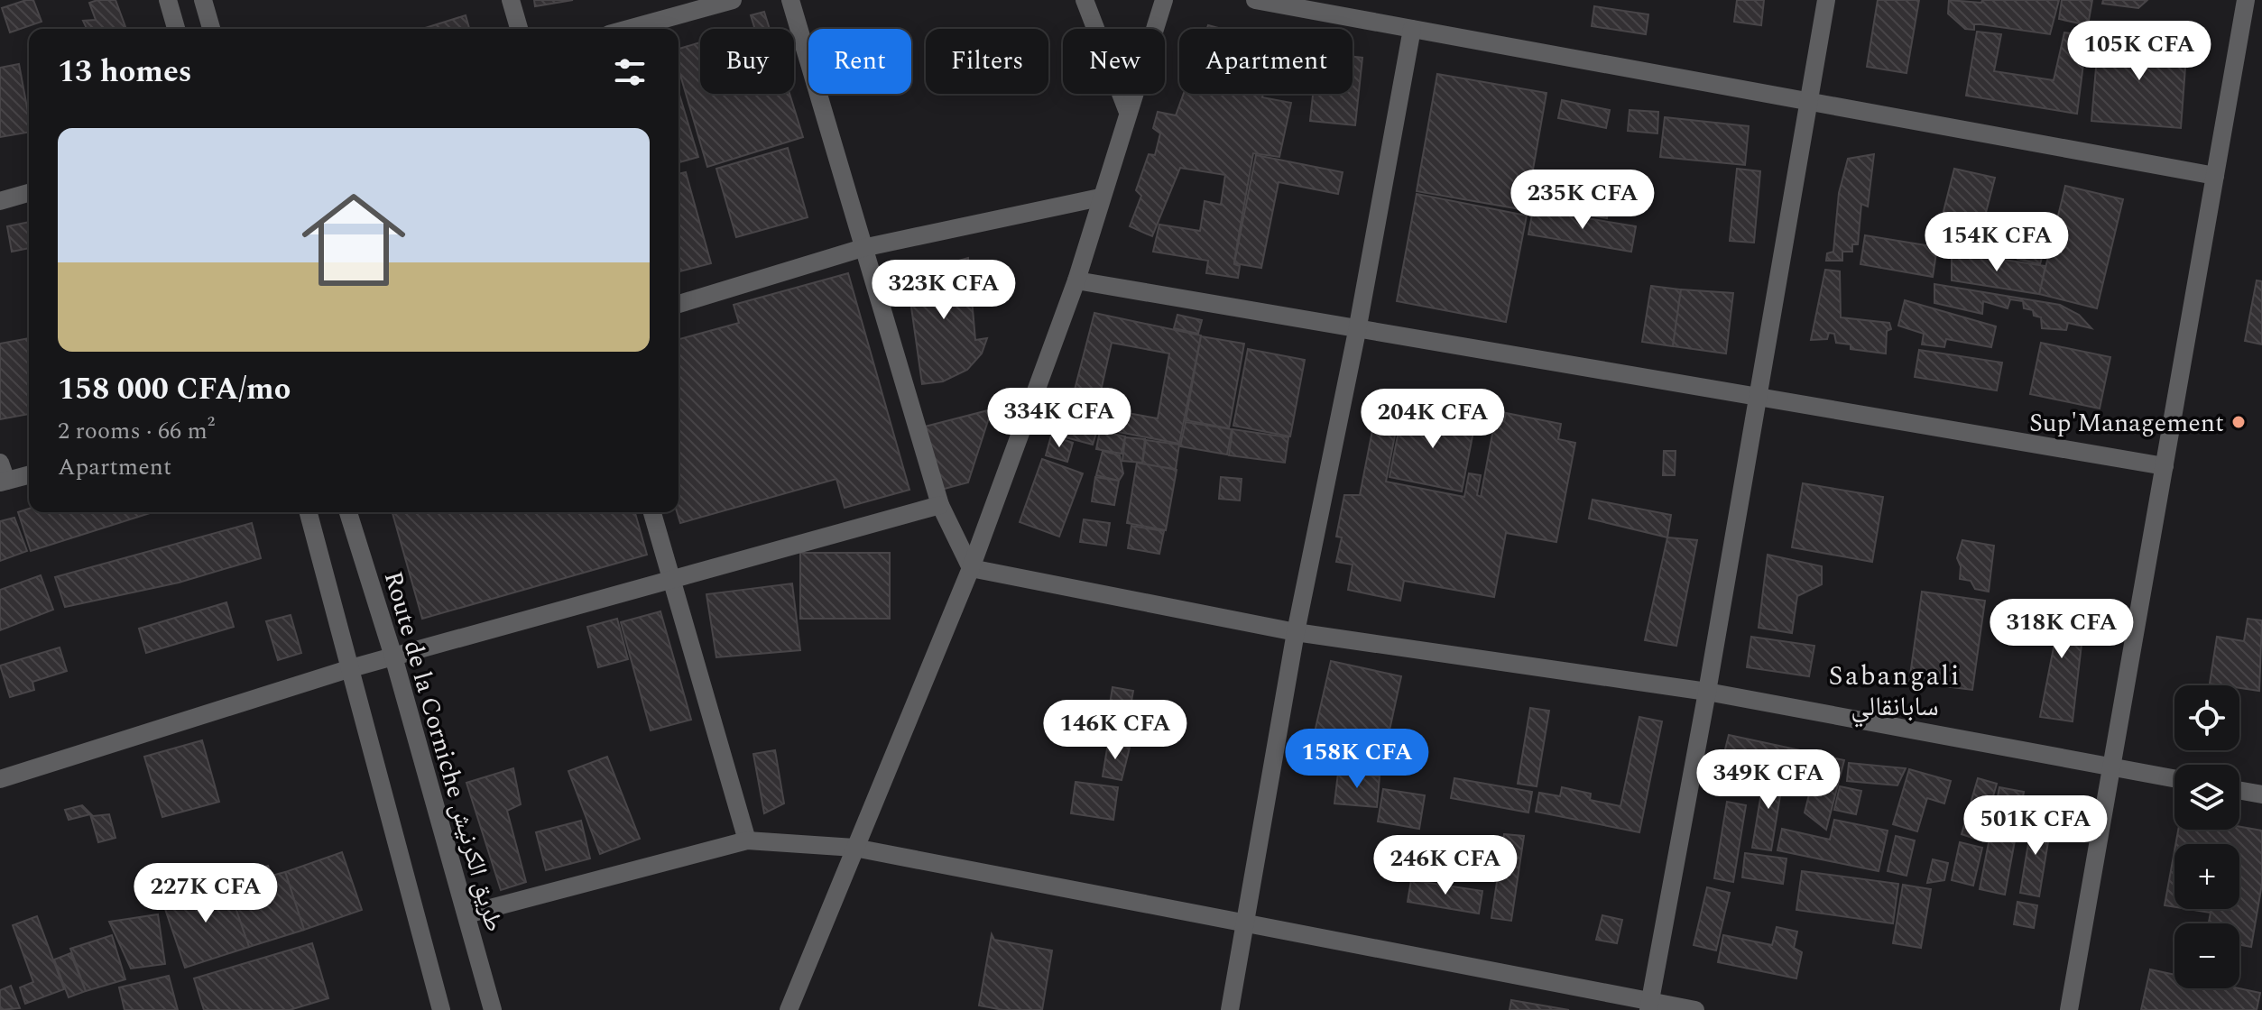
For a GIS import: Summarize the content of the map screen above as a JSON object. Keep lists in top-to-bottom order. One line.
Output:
{"streets":{"street":["Route de la Corniche طريق الكرنيش"]},"districts":["Sabangali سابانقالي"],"places":["Sup'Management"],"page":{"price":["105K CFA","235K CFA","154K CFA","323K CFA","334K CFA","204K CFA","318K CFA","146K CFA","158K CFA","349K CFA","501K CFA","246K CFA","227K CFA"],"chip":["Buy","Rent","Filters","New","Apartment"],"heading":"13 homes","list":[{"name":"158 000 CFA/mo","note":"2 rooms · 66 m² · Apartment"}],"map_buttons":["+","−"]}}
